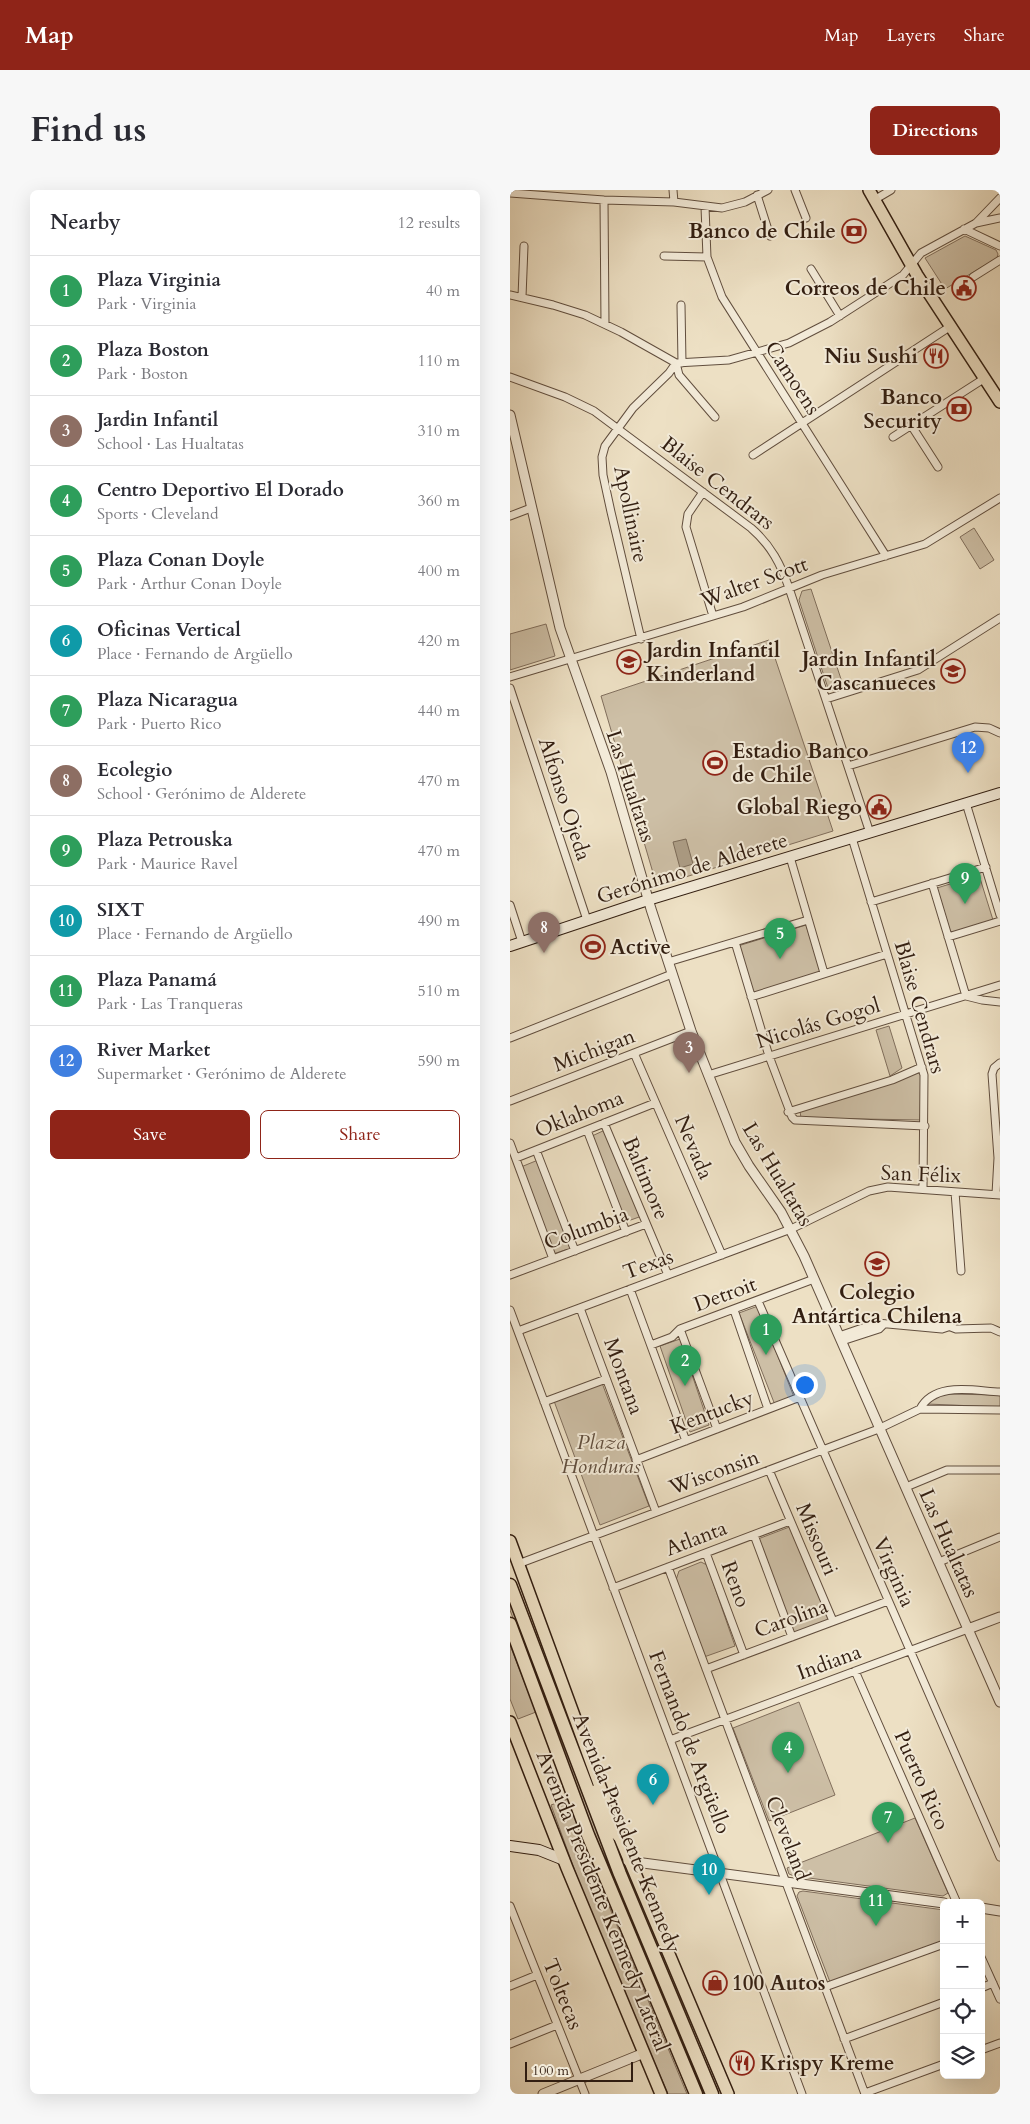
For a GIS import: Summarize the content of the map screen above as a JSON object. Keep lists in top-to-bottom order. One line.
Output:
{"streets":{"highway":["Avenida Presidente Kennedy"],"main road":["Gerónimo de Alderete","Avenida Presidente Kennedy Lateral"],"street":["Camoens","Blaise Cendrars","Apollinaire","Walter Scott","Las Hualtatas","Alfonso Ojeda","Nicolás Gogol","Michigan","Oklahoma","Nevada","San Félix","Baltimore","Columbia","Texas","Detroit","Montana","Kentucky","Wisconsin","Atlanta","Missouri","Virginia","Reno","Carolina","Indiana","Fernando de Argüello","Puerto Rico","Cleveland","Toltecas"]},"crossings":[["Camoens","Walter Scott"],["Blaise Cendrars","Apollinaire"],["Blaise Cendrars","Walter Scott"],["Blaise Cendrars","Gerónimo de Alderete"],["Blaise Cendrars","Nicolás Gogol"],["Blaise Cendrars","San Félix"],["Apollinaire","Walter Scott"],["Walter Scott","Las Hualtatas"],["Las Hualtatas","Gerónimo de Alderete"],["Las Hualtatas","Nicolás Gogol"],["Las Hualtatas","Michigan"],["Las Hualtatas","San Félix"],["Las Hualtatas","Texas"],["Las Hualtatas","Detroit"],["Las Hualtatas","Wisconsin"],["Las Hualtatas","Indiana"],["Alfonso Ojeda","Gerónimo de Alderete"],["Michigan","Nevada"],["Oklahoma","Nevada"],["Oklahoma","Baltimore"],["Nevada","Texas"],["San Félix","Texas"],["Baltimore","Columbia"],["Baltimore","Texas"],["Texas","Montana"],["Texas","Fernando de Argüello"],["Detroit","Virginia"],["Montana","Kentucky"],["Montana","Wisconsin"],["Kentucky","Virginia"],["Wisconsin","Missouri"],["Wisconsin","Virginia"],["Wisconsin","Fernando de Argüello"],["Wisconsin","Avenida Presidente Kennedy Lateral"],["Atlanta","Missouri"],["Atlanta","Reno"],["Atlanta","Fernando de Argüello"],["Atlanta","Cleveland"],["Missouri","Carolina"],["Virginia","Carolina"],["Virginia","Indiana"],["Reno","Carolina"],["Carolina","Cleveland"],["Indiana","Fernando de Argüello"],["Indiana","Puerto Rico"],["Indiana","Cleveland"]],"parks":["Plaza Honduras"],"places":{"bank":["Banco de Chile","Banco Security"],"public building":["Correos de Chile","Global Riego"],"restaurant":["Niu Sushi","Krispy Kreme"],"school or university":["Jardin Infantil Kinderland","Jardin Infantil Cascanueces","Colegio Antártica Chilena"],"sports":["Estadio Banco de Chile","Active"],"shop":["100 Autos"]},"scale_bar":"100 m","page":{"header":"Map","nav":["Map","Layers","Share"],"title":"Find us","buttons":["Directions",["Save","Share"]],"heading":["Nearby","12 results"],"list":[{"mark":"1","name":"Plaza Virginia","note":"Park · Virginia","value":"40 m"},{"mark":"2","name":"Plaza Boston","note":"Park · Boston","value":"110 m"},{"mark":"3","name":"Jardin Infantil","note":"School · Las Hualtatas","value":"310 m"},{"mark":"4","name":"Centro Deportivo El Dorado","note":"Sports · Cleveland","value":"360 m"},{"mark":"5","name":"Plaza Conan Doyle","note":"Park · Arthur Conan Doyle","value":"400 m"},{"mark":"6","name":"Oficinas Vertical","note":"Place · Fernando de Argüello","value":"420 m"},{"mark":"7","name":"Plaza Nicaragua","note":"Park · Puerto Rico","value":"440 m"},{"mark":"8","name":"Ecolegio","note":"School · Gerónimo de Alderete","value":"470 m"},{"mark":"9","name":"Plaza Petrouska","note":"Park · Maurice Ravel","value":"470 m"},{"mark":"10","name":"SIXT","note":"Place · Fernando de Argüello","value":"490 m"},{"mark":"11","name":"Plaza Panamá","note":"Park · Las Tranqueras","value":"510 m"},{"mark":"12","name":"River Market","note":"Supermarket · Gerónimo de Alderete","value":"590 m"}],"pins":["12","9","8","5","3","1","2","4","6","7","10","11"],"map_buttons":["+","−"],"scale":"100 m"}}
